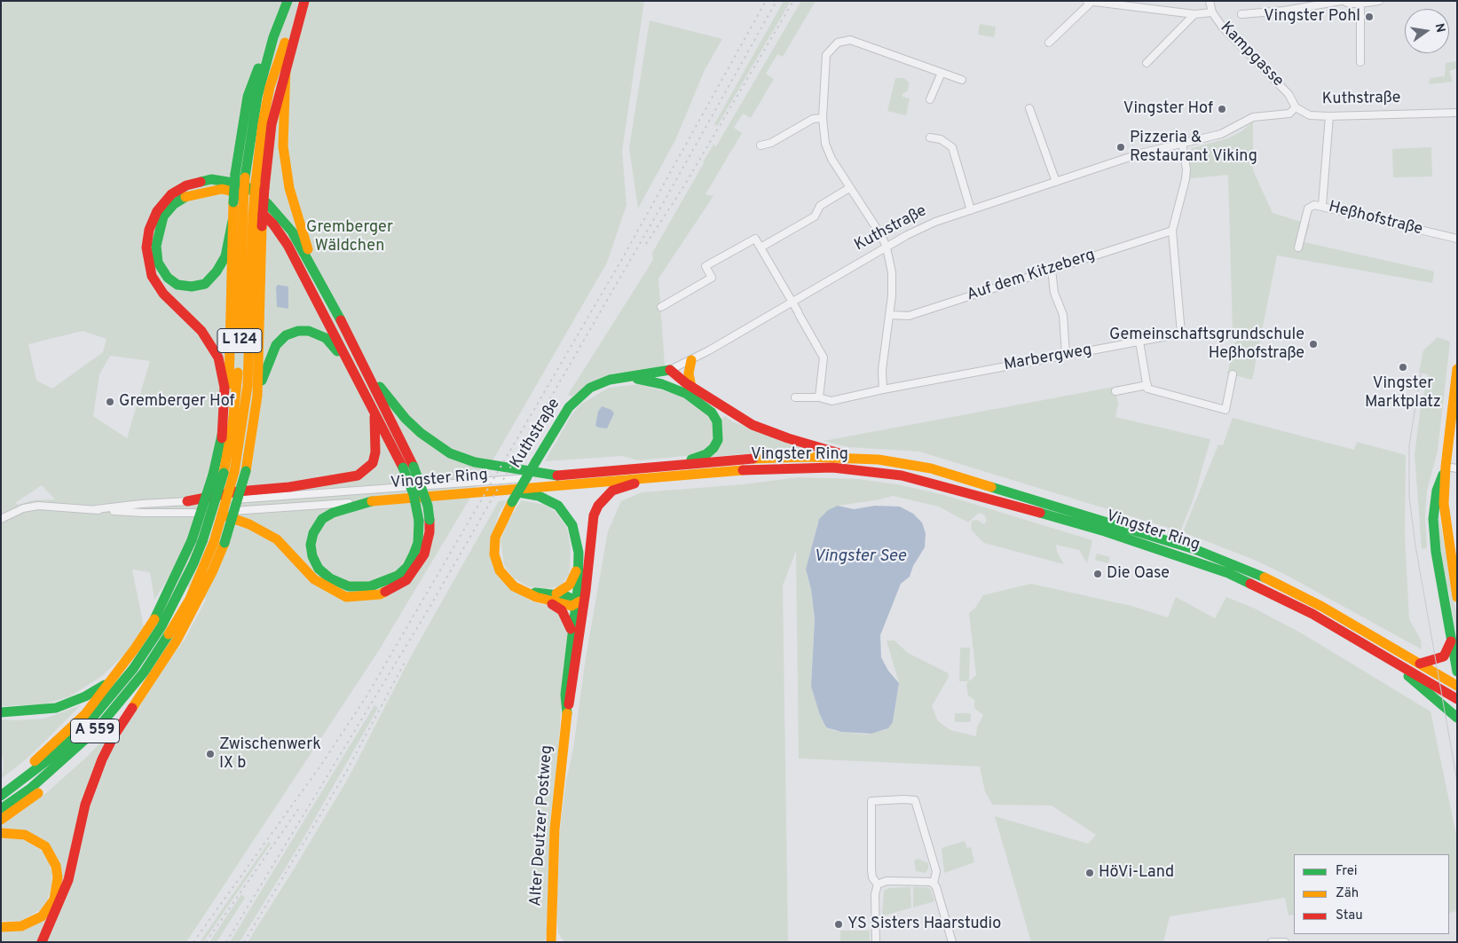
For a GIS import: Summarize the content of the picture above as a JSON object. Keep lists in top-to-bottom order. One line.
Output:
{"streets":{"main road":["Kuthstraße","L 124","Vingster Ring","A 559","Alter Deutzer Postweg"],"street":["Kampgasse","Heßhofstraße","Auf dem Kitzeberg","Marbergweg"]},"crossings":[["Kampgasse","Kuthstraße"],["Kuthstraße","Marbergweg"],["Kuthstraße","Alter Deutzer Postweg"],["Auf dem Kitzeberg","Marbergweg"],["L 124","A 559"],["Vingster Ring","Alter Deutzer Postweg"]],"water":["Vingster See"],"parks":["Gremberger Wäldchen"],"places":["Vingster Pohl","Vingster Hof","Pizzeria & Restaurant Viking","Gemeinschaftsgrundschule Heßhofstraße","Vingster Marktplatz","Gremberger Hof","Die Oase","Zwischenwerk IX b","HöVi-Land","YS Sisters Haarstudio"],"legend":["Frei","Zäh","Stau"],"north":"right"}
